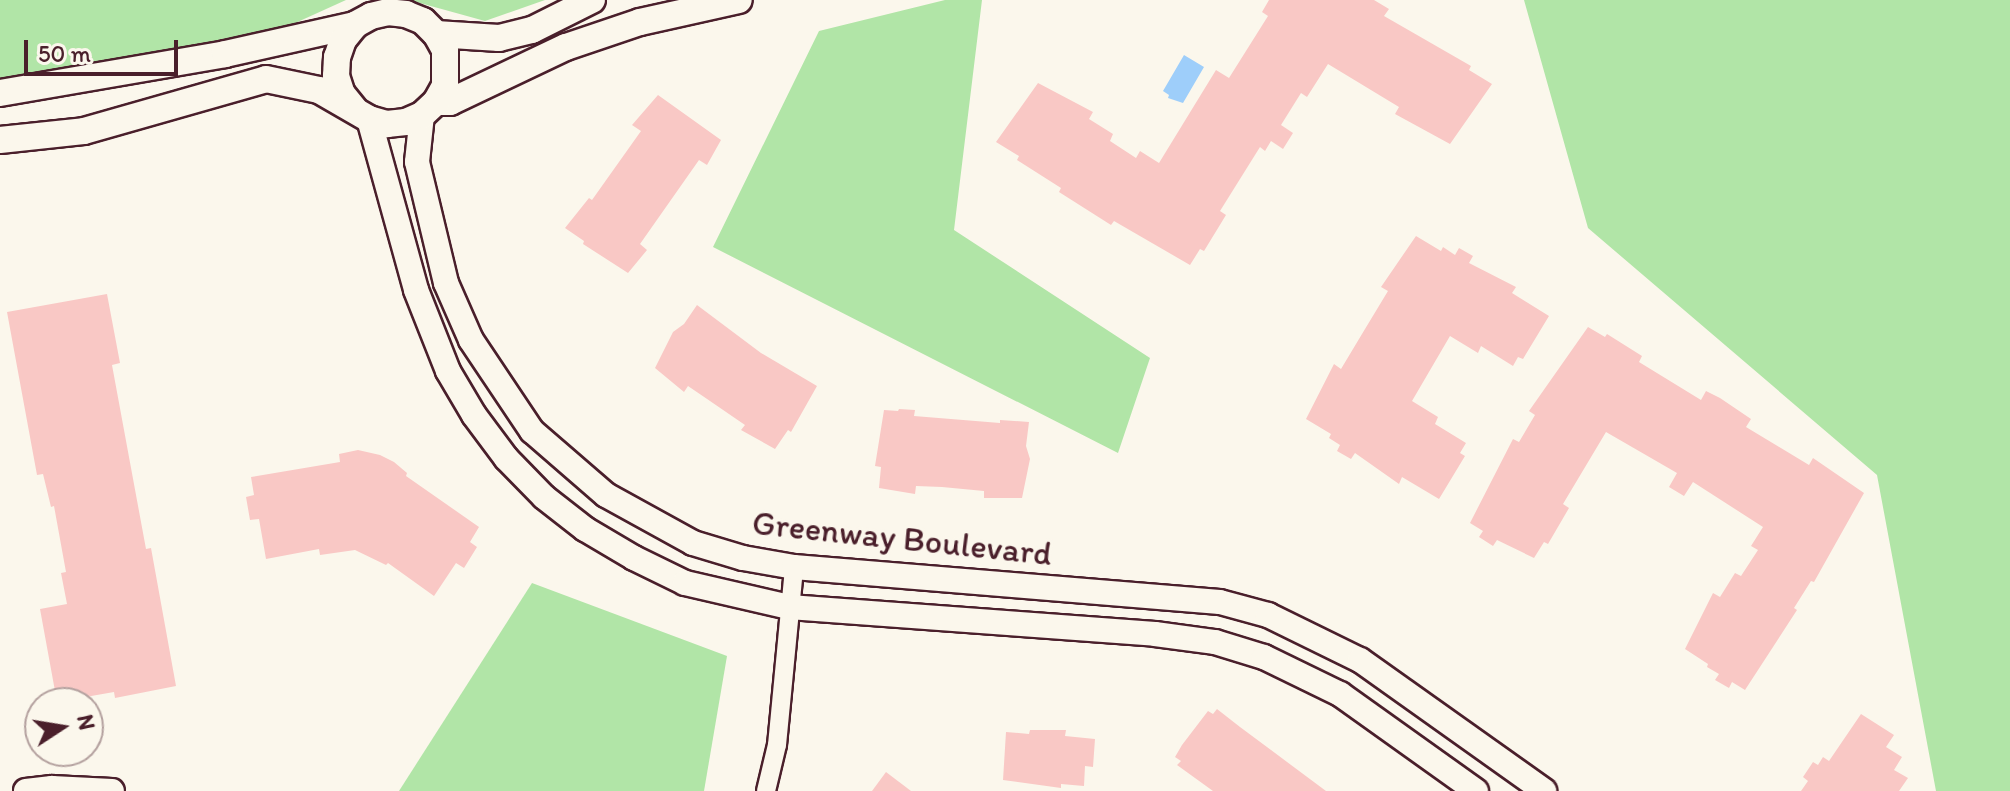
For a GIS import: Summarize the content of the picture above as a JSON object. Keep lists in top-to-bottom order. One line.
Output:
{"streets":{"street":["Greenway Boulevard"]},"scale_bar":"50 m","north":"right"}
